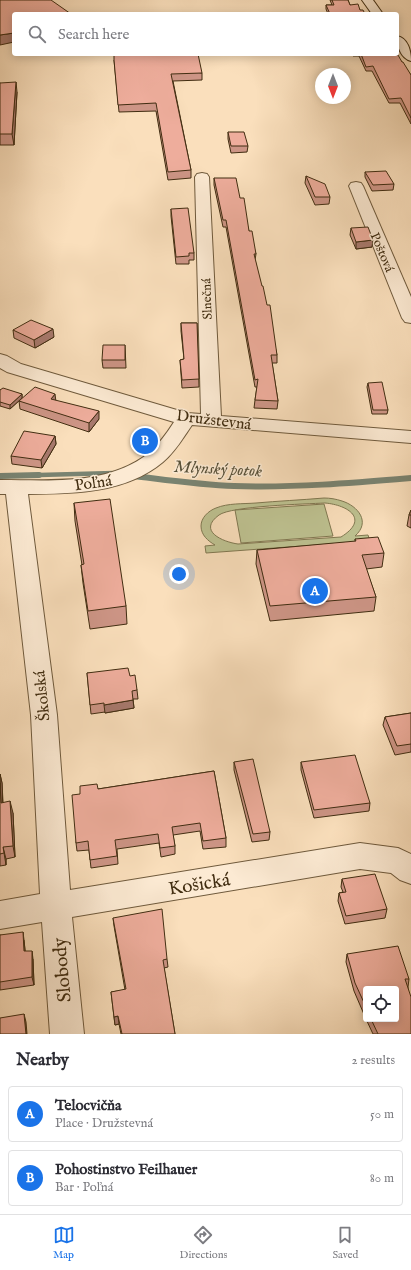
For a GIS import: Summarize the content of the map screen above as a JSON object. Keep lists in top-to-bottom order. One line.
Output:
{"streets":{"street":["Poštová","Slnečná","Družstevná","Poľná","Školská","Košická","Slobody"]},"crossings":[["Slnečná","Družstevná"],["Družstevná","Poľná"],["Poľná","Školská"],["Školská","Košická"],["Školská","Slobody"],["Košická","Slobody"]],"water":["Mlynský potok"],"north":"bottom","page":{"search":"Search here","pins":["B","A"],"heading":["Nearby","2 results"],"list":[{"mark":"A","name":"Telocvičňa","note":"Place · Družstevná","value":"50 m"},{"mark":"B","name":"Pohostinstvo Feilhauer","note":"Bar · Poľná","value":"80 m"}],"nav":["Map","Directions","Saved"]}}
